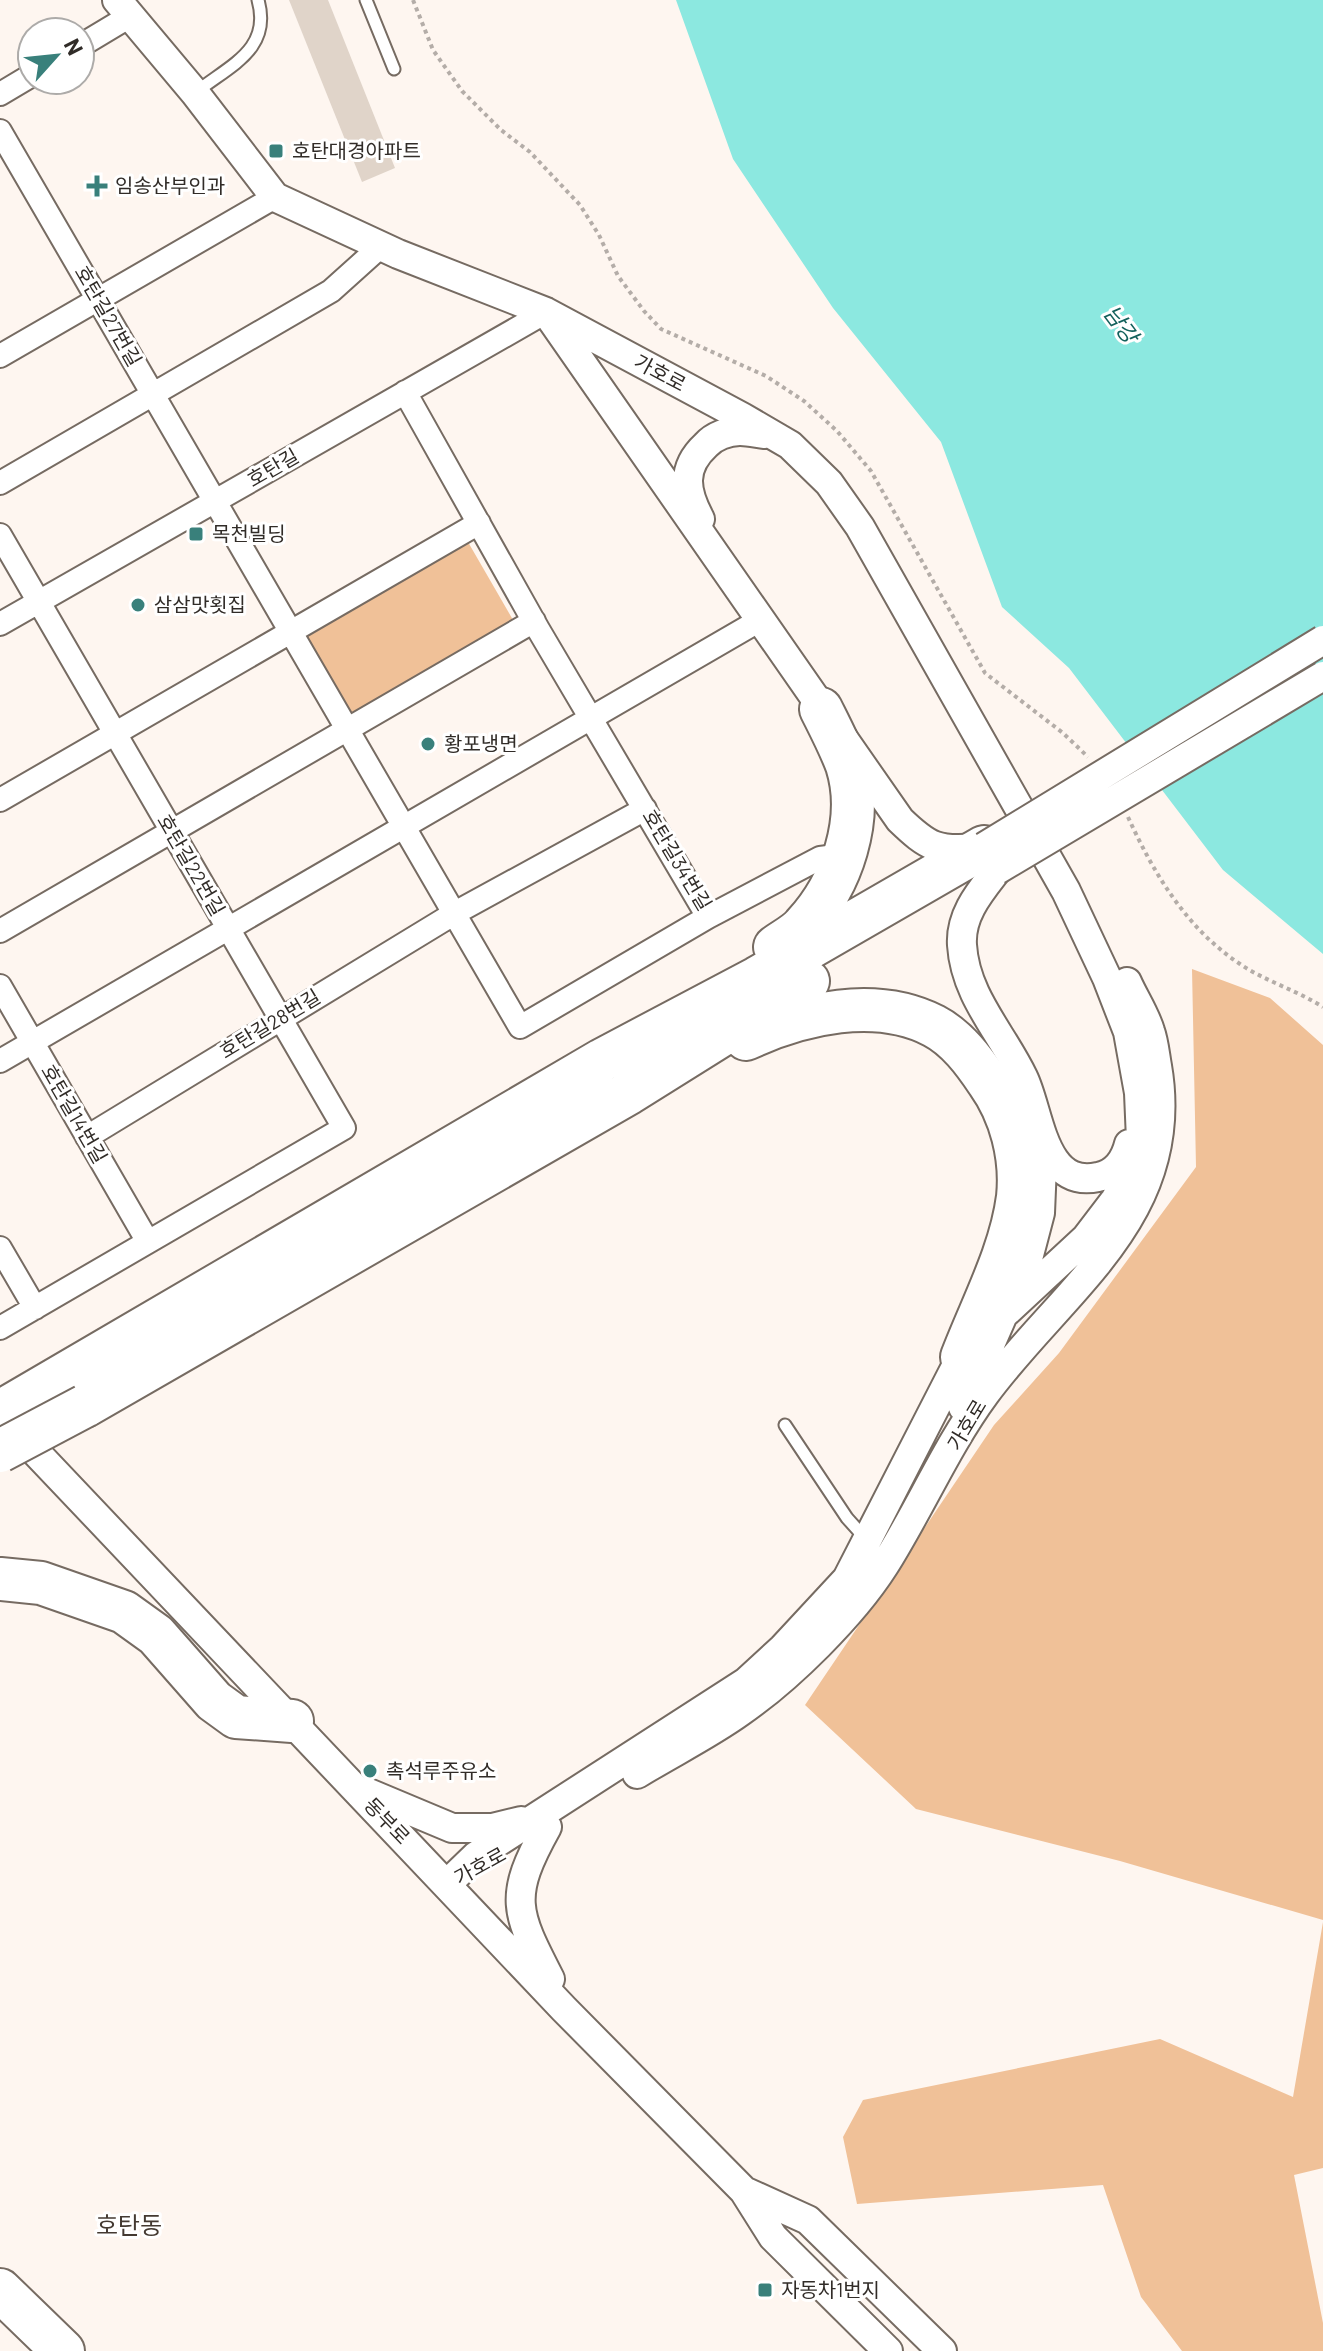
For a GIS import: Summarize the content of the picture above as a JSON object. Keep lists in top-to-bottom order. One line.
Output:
{"streets":{"street":["호탄길27번길","가호로","호탄길","호탄길34번길","호탄길22번길","호탄길28번길","호탄길14번길","동부로"]},"crossings":[["호탄길27번길","호탄길"],["가호로","호탄길"],["가호로","동부로"],["호탄길","호탄길34번길"],["호탄길","호탄길22번길"],["호탄길34번길","호탄길28번길"],["호탄길22번길","호탄길28번길"],["호탄길22번길","호탄길14번길"],["호탄길28번길","호탄길14번길"]],"districts":["호탄동"],"water":["남강"],"places":{"transit":["호탄대경아파트","목천빌딩","자동차1번지"],"health":["임송산부인과"],"other":["삼삼맛횟집","황포냉면","촉석루주유소"]},"north":"top right"}
